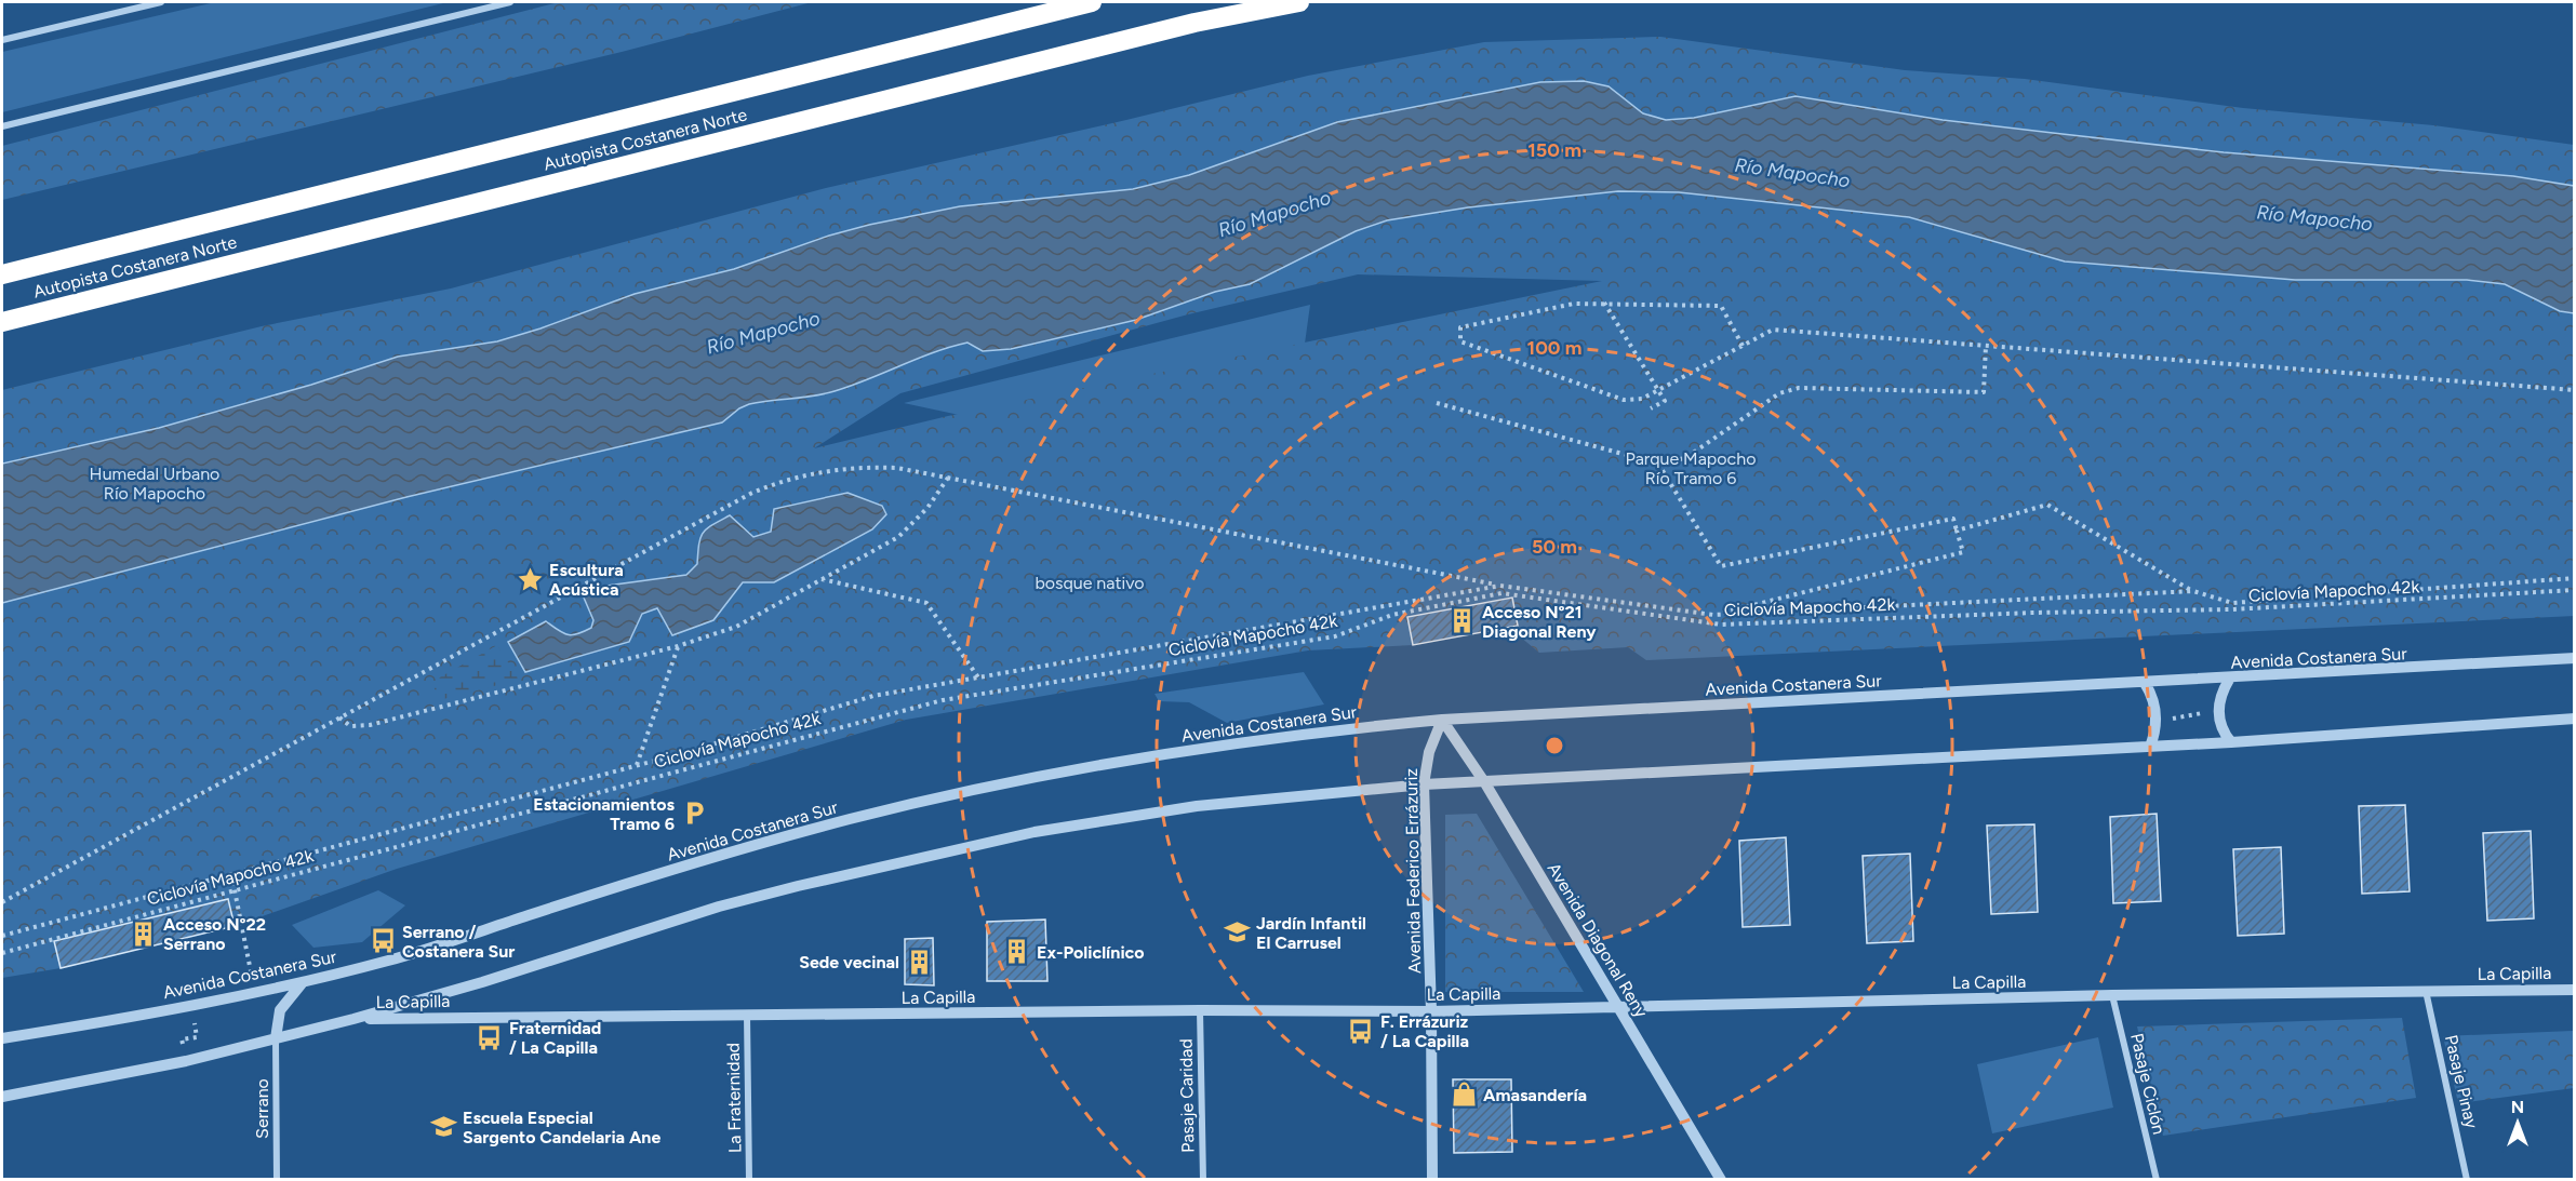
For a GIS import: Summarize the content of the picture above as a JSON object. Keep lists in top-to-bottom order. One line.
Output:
{"streets":{"highway":["Autopista Costanera Norte"],"street":["Avenida Costanera Sur","Avenida Federico Errázuriz","Avenida Diagonal Reny","La Capilla","Pasaje Pinay","Pasaje Ciclón","Pasaje Caridad","La Fraternidad","Serrano"],"path":["Ciclovía Mapocho 42k"]},"crossings":[["Avenida Costanera Sur","Avenida Federico Errázuriz"],["Avenida Costanera Sur","Avenida Diagonal Reny"],["Avenida Federico Errázuriz","Avenida Diagonal Reny"],["Avenida Federico Errázuriz","La Capilla"],["Avenida Diagonal Reny","La Capilla"],["La Capilla","Pasaje Pinay"],["La Capilla","Pasaje Ciclón"],["La Capilla","Pasaje Caridad"],["La Capilla","La Fraternidad"]],"water":["Río Mapocho"],"parks":["Parque Mapocho Río Tramo 6","Humedal Urbano Río Mapocho","bosque nativo"],"places":{"place":["Escultura Acústica"],"building":["Acceso N°21 Diagonal Reny","Acceso N°22 Serrano","Ex-Policlínico","Sede vecinal"],"parking":["Estacionamientos Tramo 6"],"school or university":["Jardín Infantil El Carrusel","Escuela Especial Sargento Candelaria Ane"],"bus stop":["Serrano / Costanera Sur","F. Errázuriz / La Capilla","Fraternidad / La Capilla"],"shop":["Amasandería"]},"north":"top","rings":["150 m","100 m","50 m"]}
